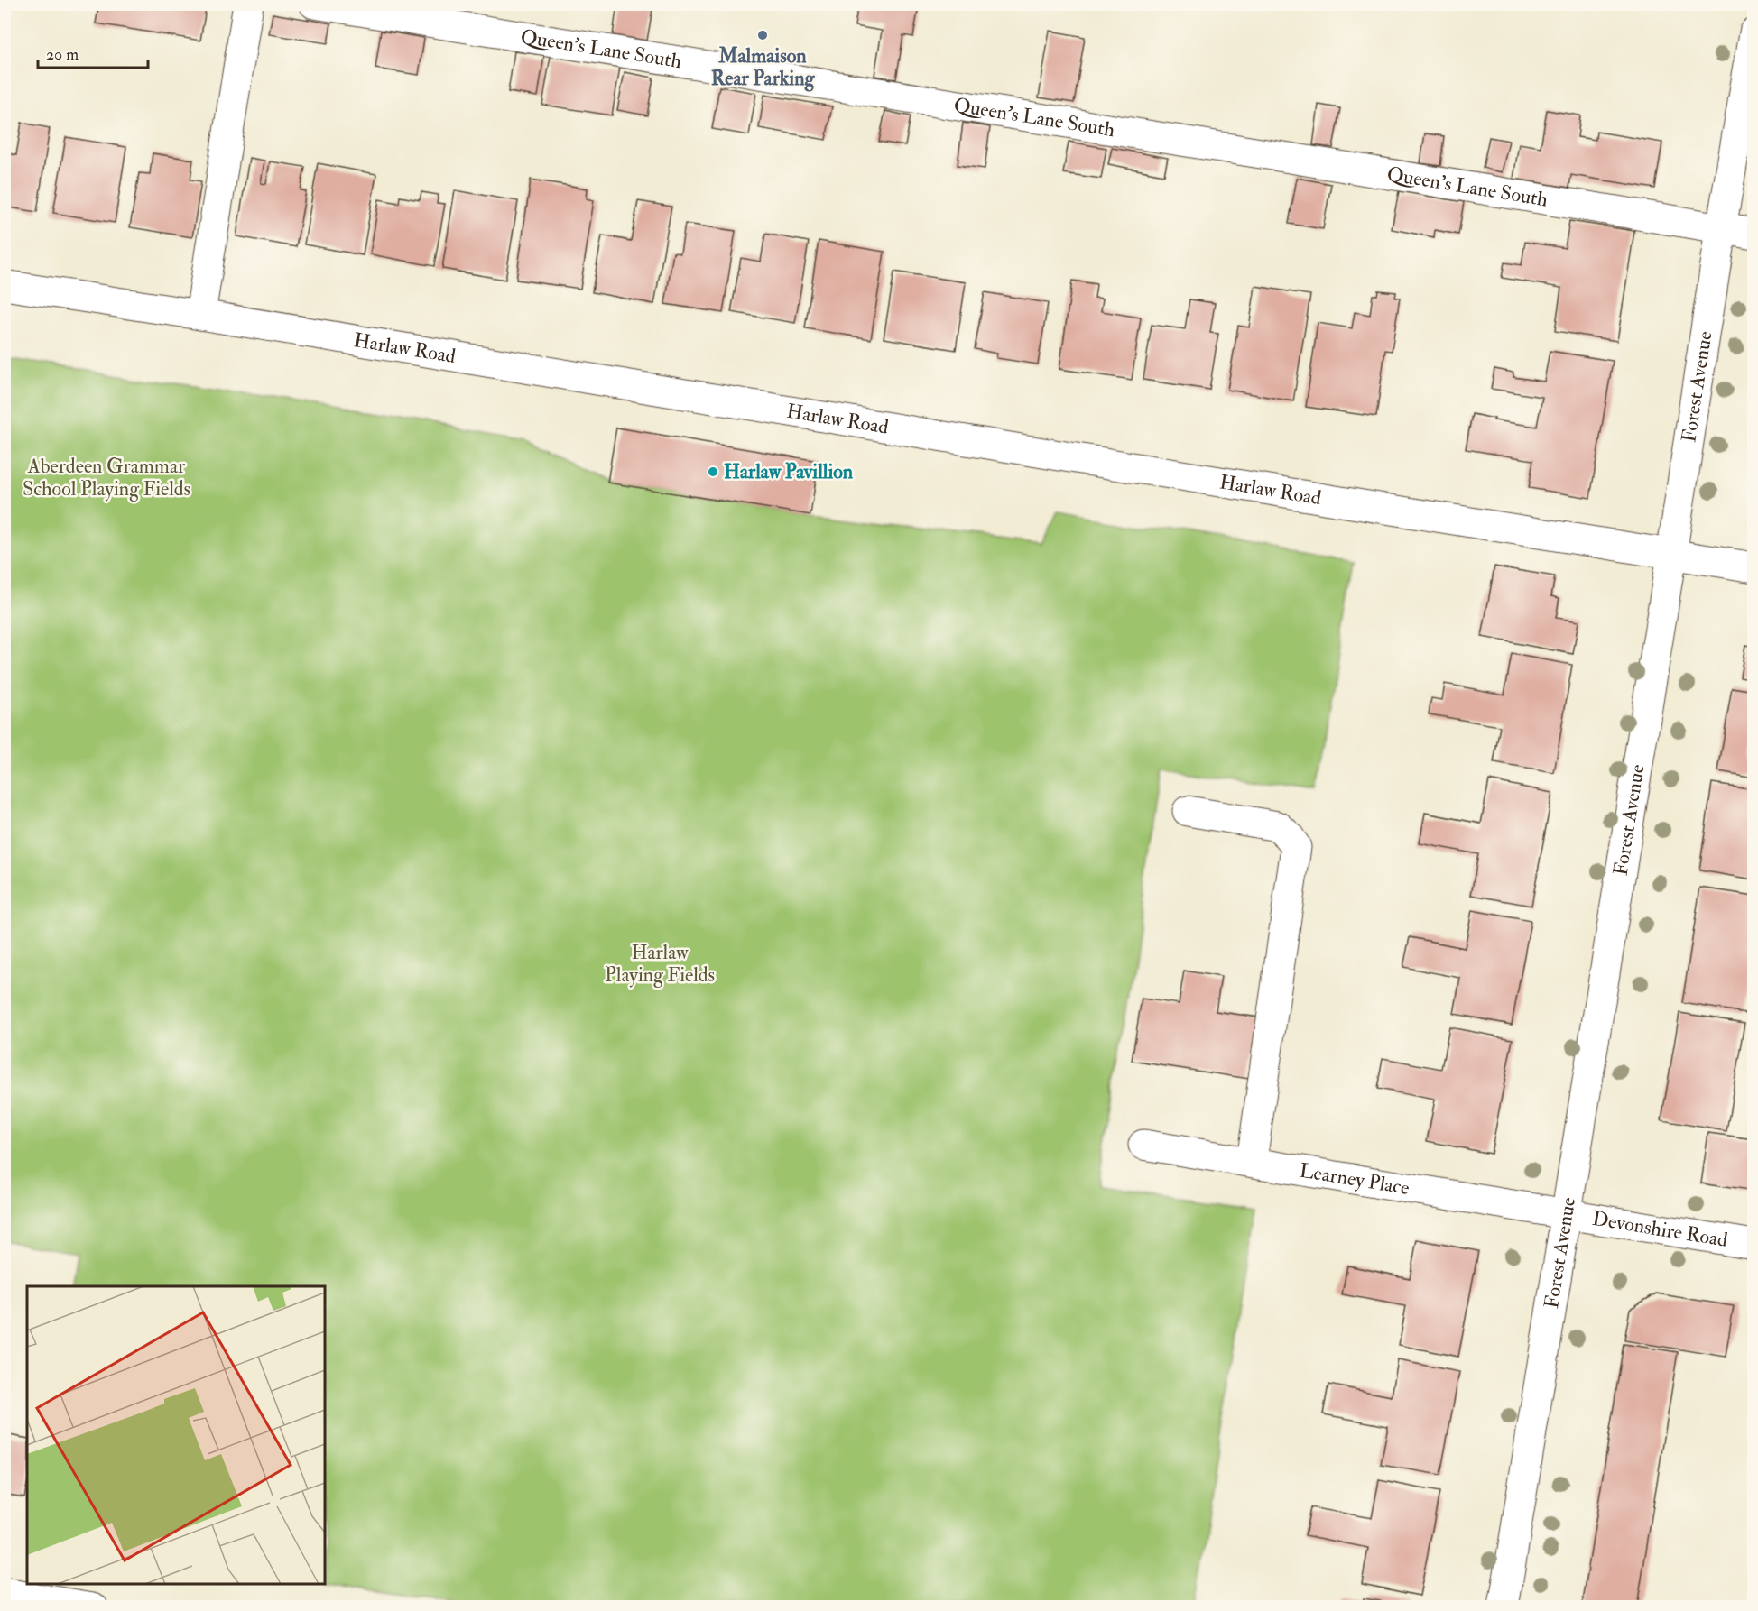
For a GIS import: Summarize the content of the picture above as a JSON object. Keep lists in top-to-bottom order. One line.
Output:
{"streets":{"street":["Queen's Lane South","Harlaw Road","Forest Avenue","Learney Place","Devonshire Road"]},"crossings":[["Queen's Lane South","Forest Avenue"],["Harlaw Road","Forest Avenue"],["Forest Avenue","Learney Place"],["Forest Avenue","Devonshire Road"],["Learney Place","Devonshire Road"]],"parks":["Aberdeen Grammar School Playing Fields","Harlaw Playing Fields"],"places":["Malmaison Rear Parking","Harlaw Pavillion"],"scale_bar":"20 m"}
